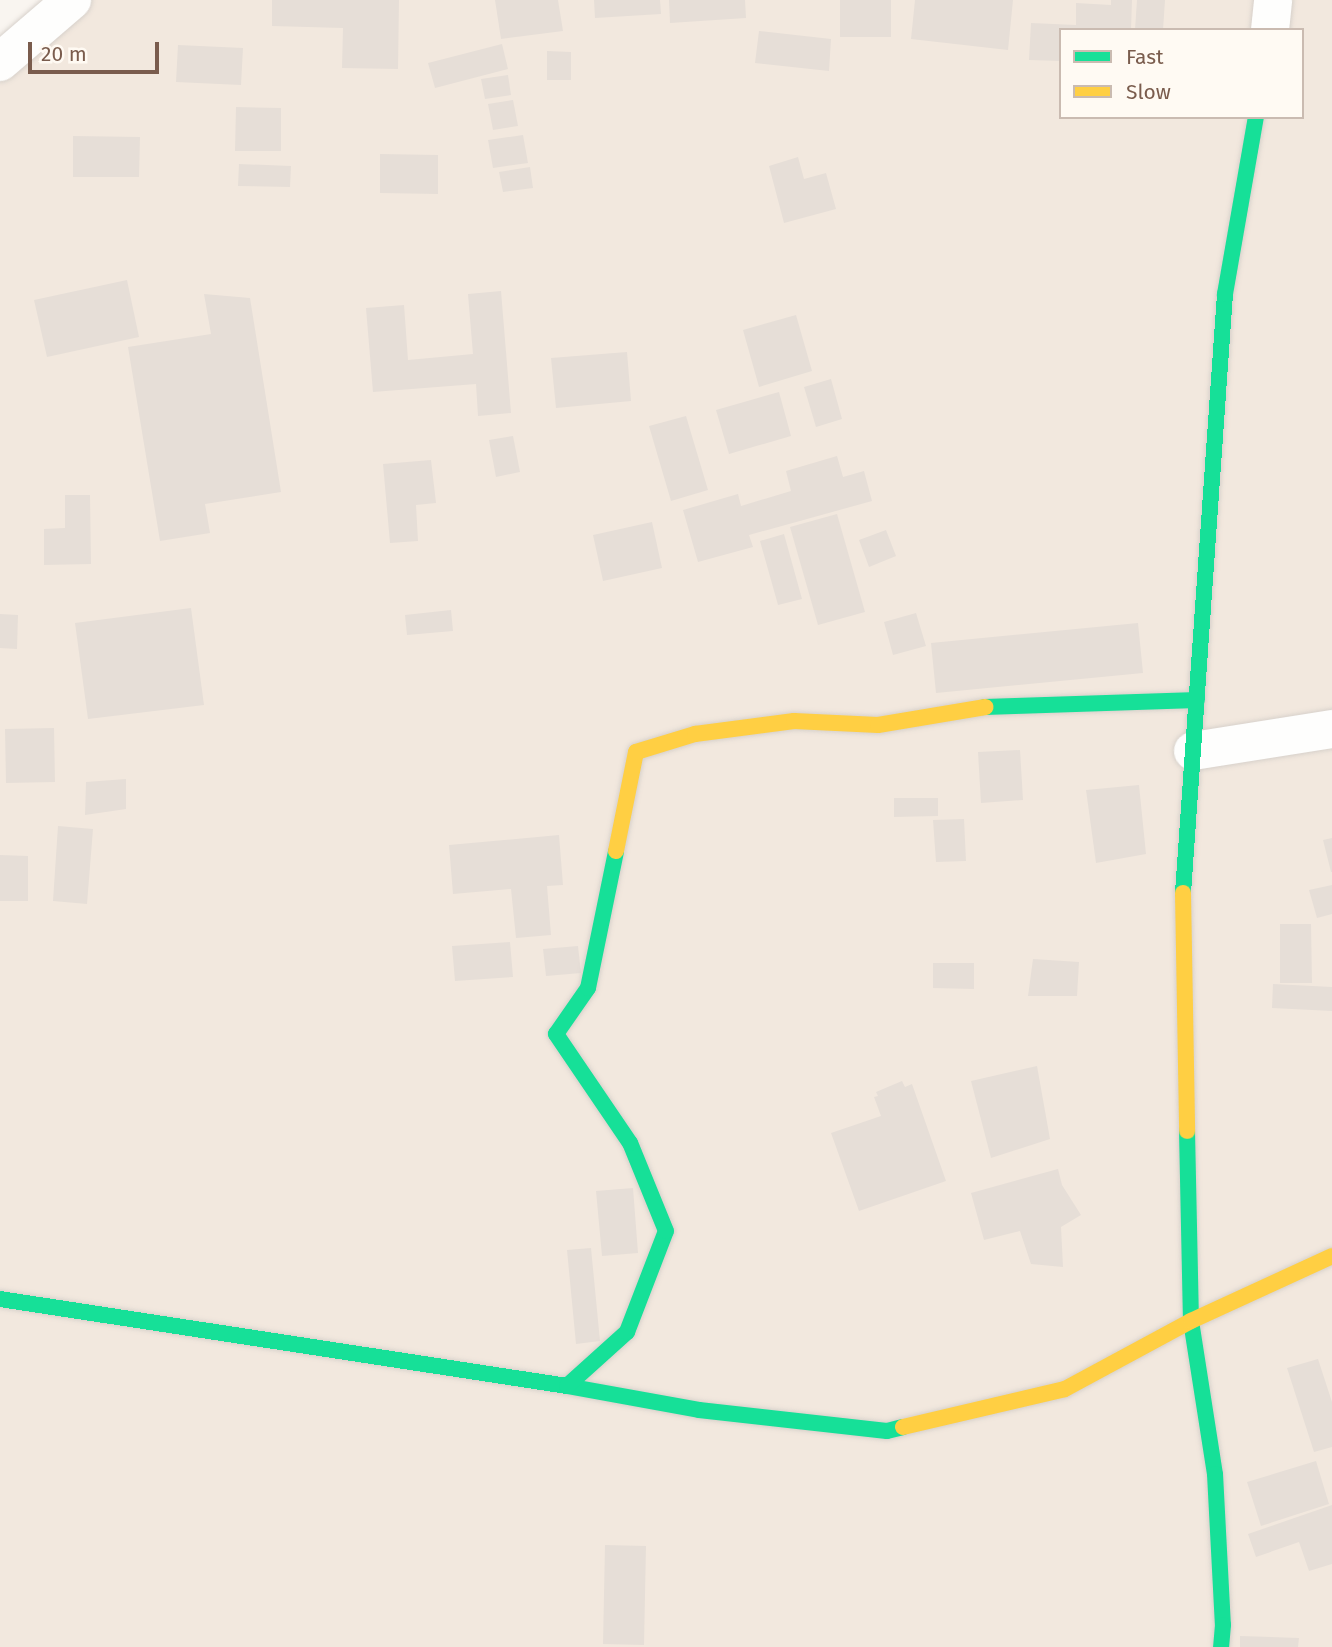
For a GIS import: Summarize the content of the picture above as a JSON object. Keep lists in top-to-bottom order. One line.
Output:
{"legend":["Fast","Slow"],"scale_bar":"20 m"}
